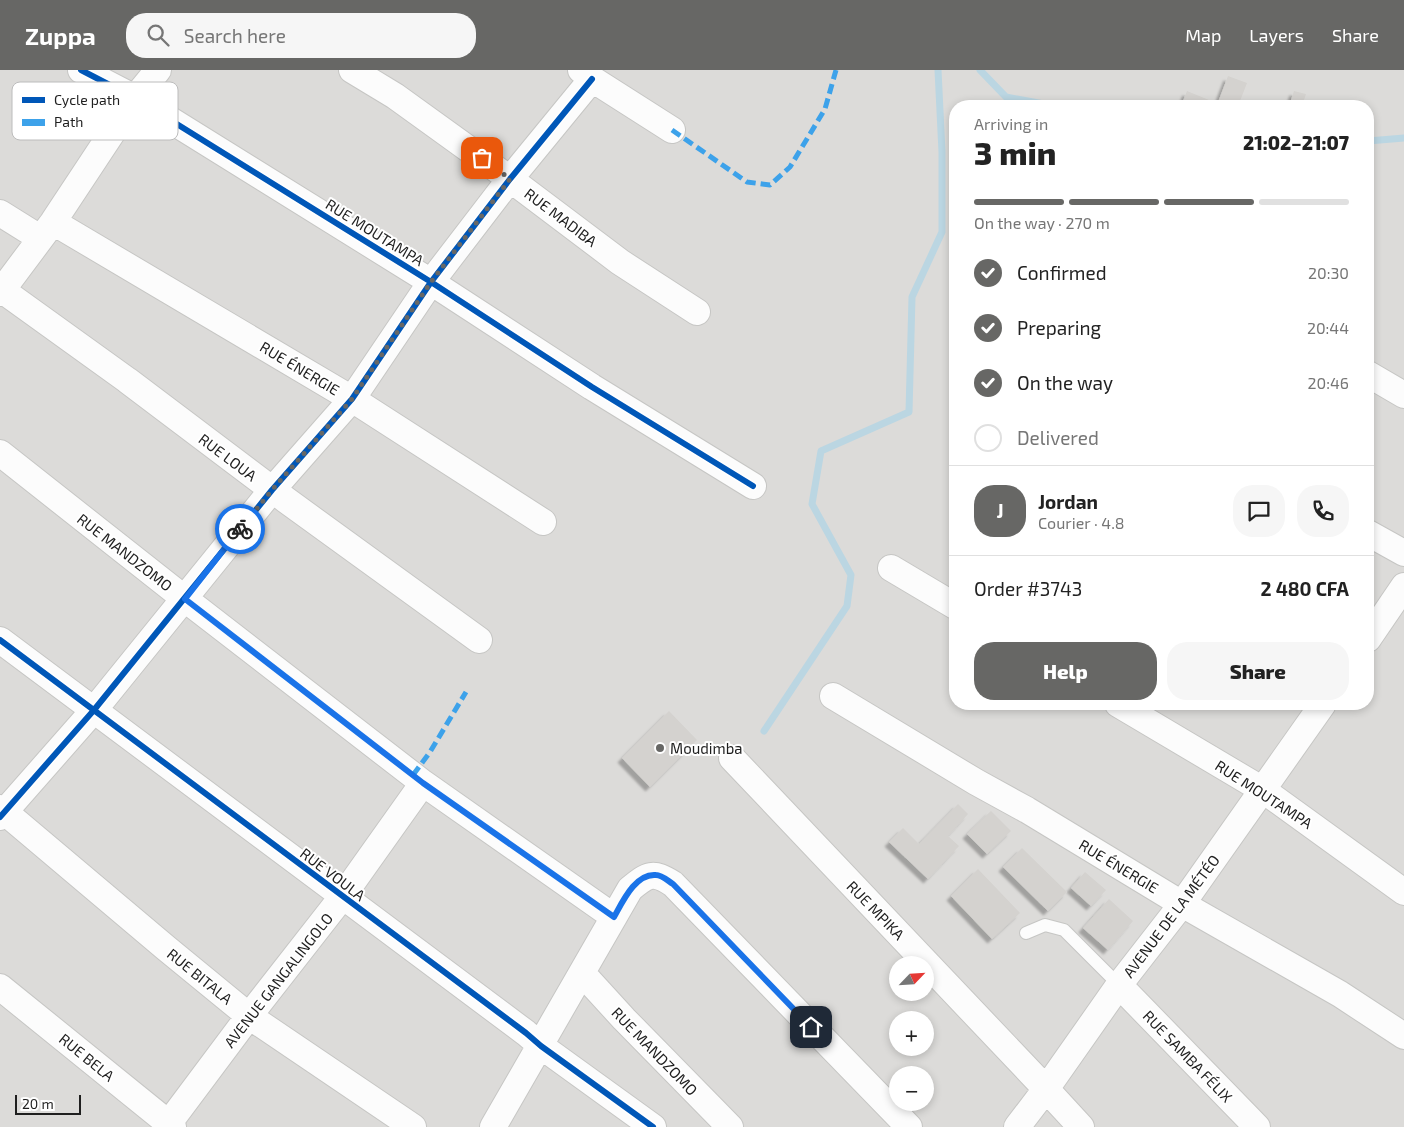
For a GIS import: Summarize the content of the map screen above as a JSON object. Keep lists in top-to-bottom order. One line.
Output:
{"streets":{"street":["RUE MADIBA","RUE MOUTAMPA","RUE ÉNERGIE","RUE LOUA","RUE MANDZOMO","RUE VOULA","RUE MPIKA","AVENUE DE LA MÉTÉO","RUE BITALA","AVENUE GANGALINGOLO","RUE SAMBA FÉLIX","RUE BELA"]},"crossings":[["RUE MOUTAMPA","AVENUE DE LA MÉTÉO"],["RUE ÉNERGIE","AVENUE DE LA MÉTÉO"],["RUE MANDZOMO","AVENUE GANGALINGOLO"],["RUE VOULA","AVENUE GANGALINGOLO"],["RUE MPIKA","AVENUE DE LA MÉTÉO"],["AVENUE DE LA MÉTÉO","RUE SAMBA FÉLIX"],["RUE BITALA","AVENUE GANGALINGOLO"],["AVENUE GANGALINGOLO","RUE BELA"]],"places":["Moudimba"],"legend":["Cycle path","Path"],"scale_bar":"20 m","north":"top right","page":{"header":"Zuppa","search":"Search here","nav":["Map","Layers","Share"],"heading":["3 min","Arriving in","21:02–21:07"],"panel":["Jordan","Courier · 4.8","Order #3743","2 480 CFA"],"bar":"On the way · 270 m","list":[["Confirmed","20:30"],["Preparing","20:44"],["On the way","20:46"],"Delivered"],"round":"J","buttons":["Help","Share"],"map_buttons":["+","−"],"scale":"20 m"}}
